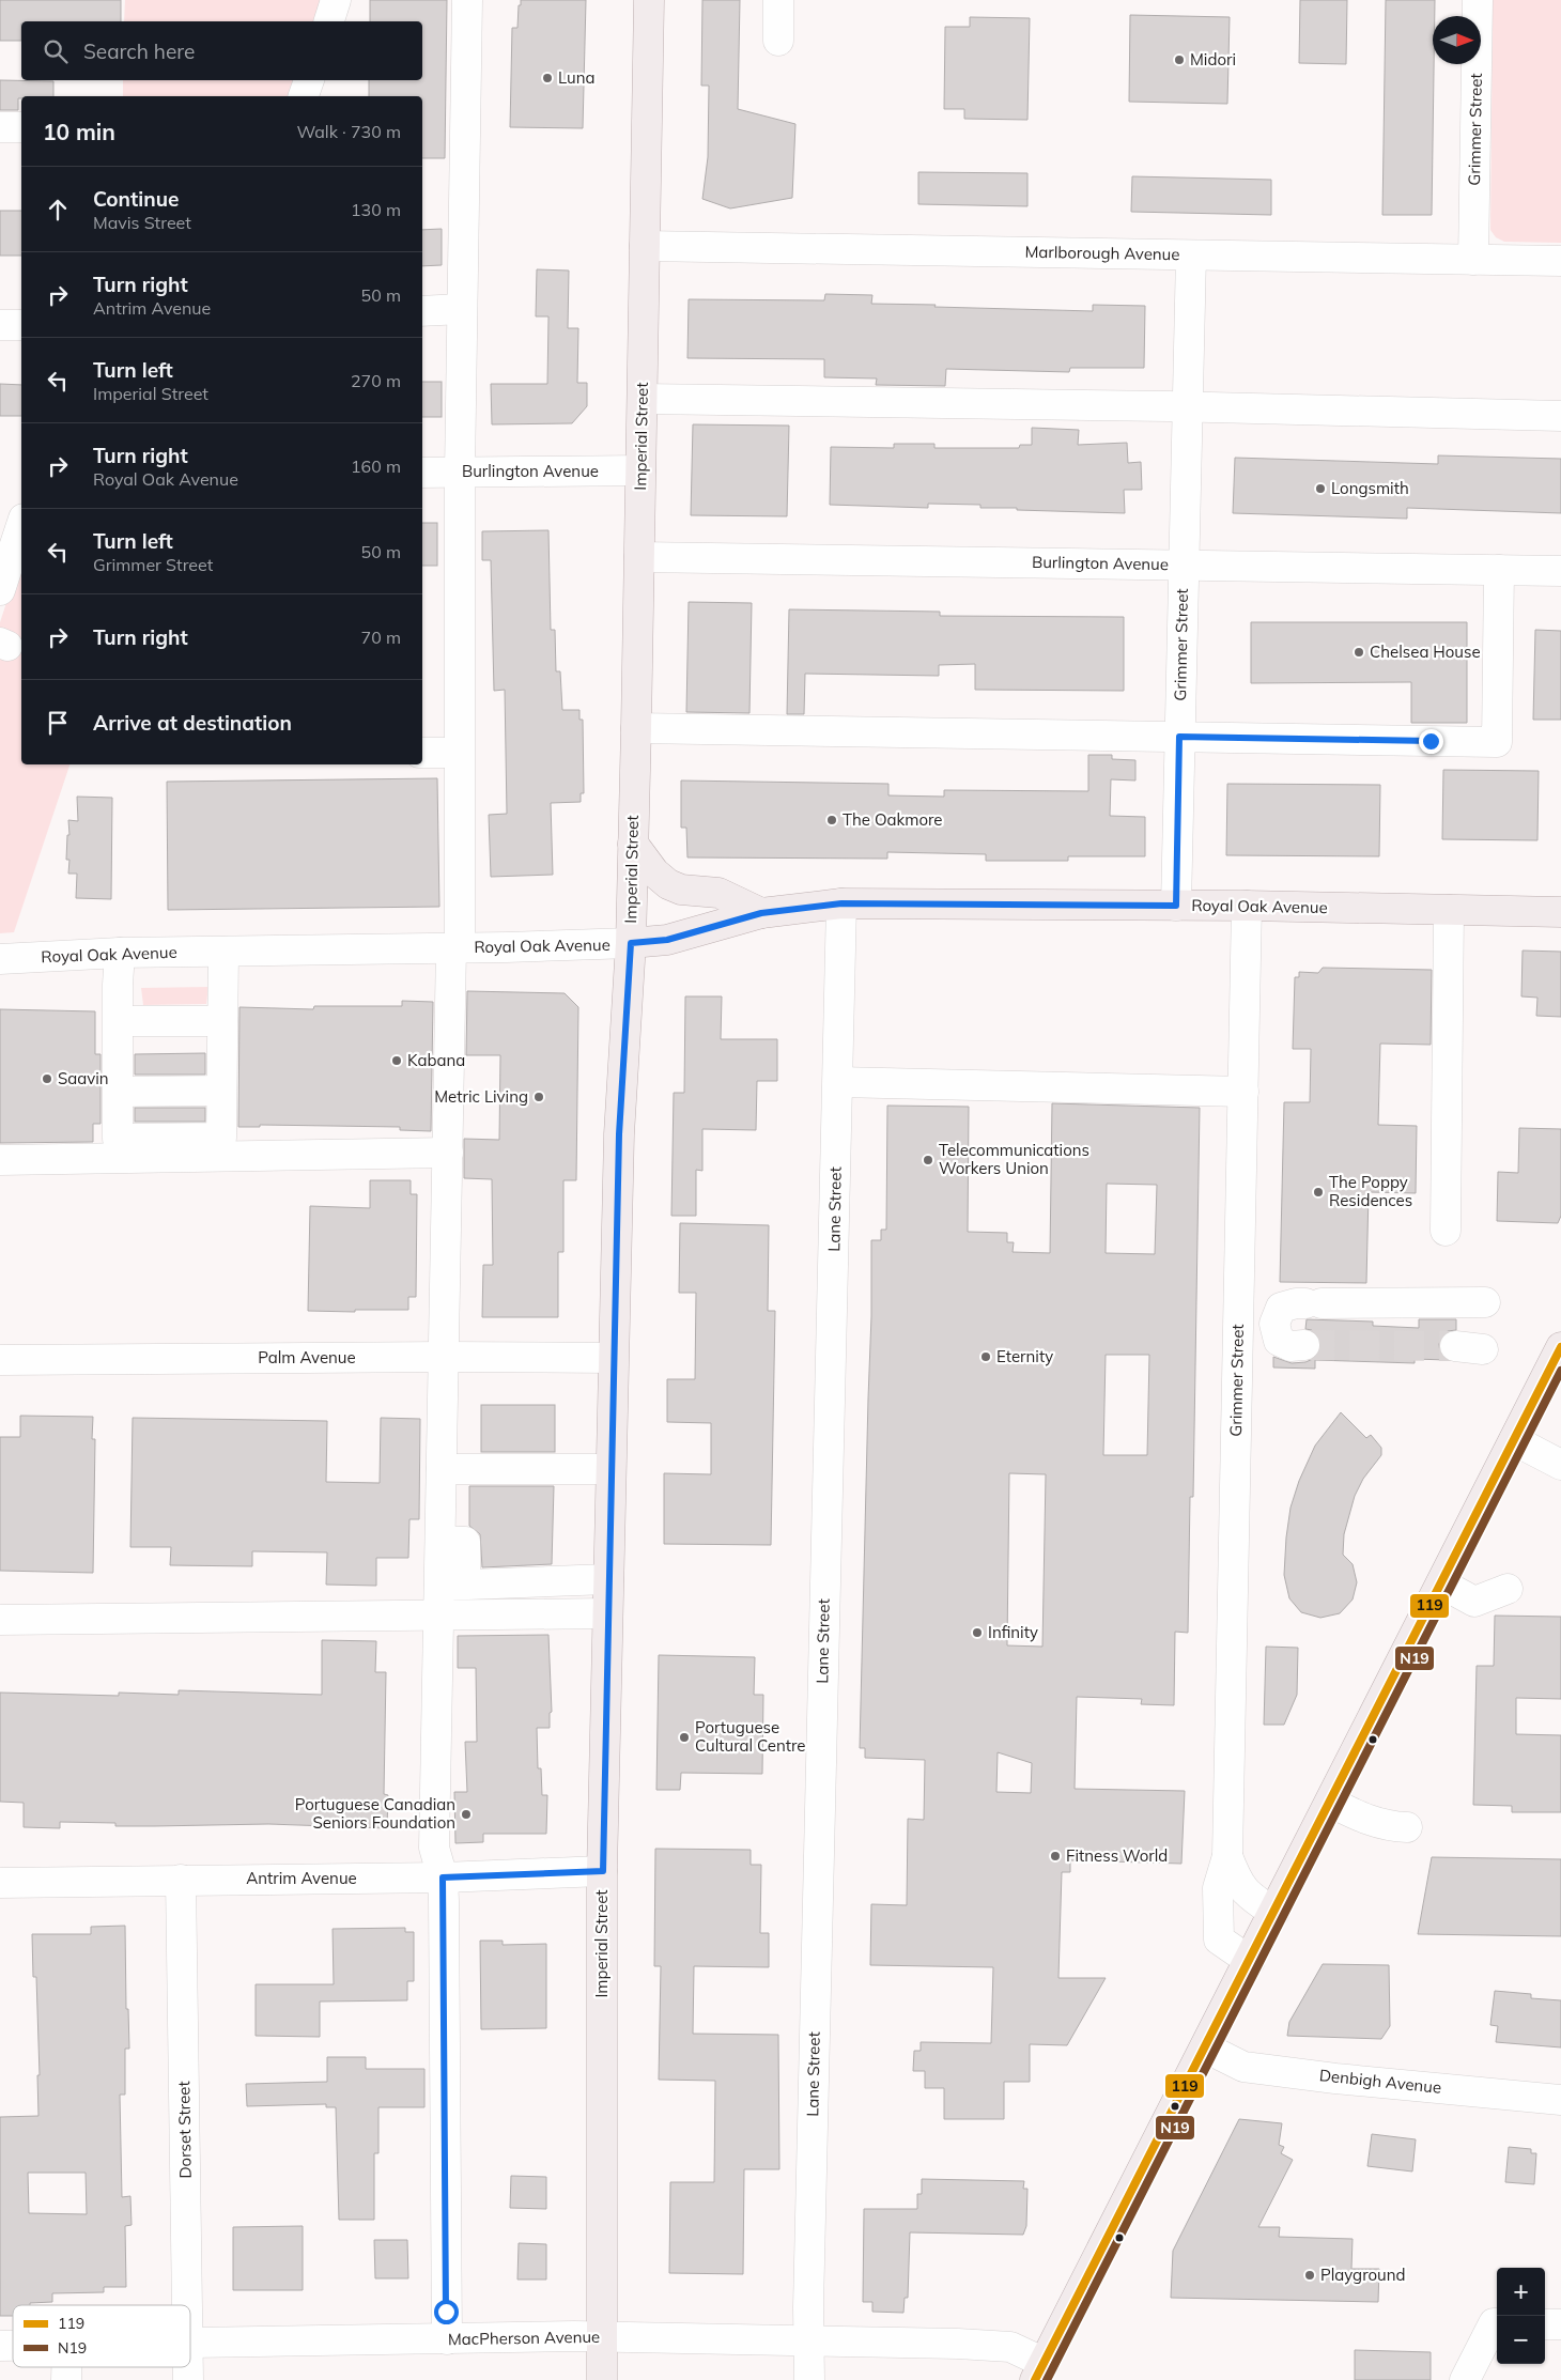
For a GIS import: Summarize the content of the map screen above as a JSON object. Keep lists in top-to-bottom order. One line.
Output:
{"streets":{"main road":["Imperial Street","Royal Oak Avenue"],"street":["Grimmer Street","Marlborough Avenue","Burlington Avenue","Lane Street","Palm Avenue","Antrim Avenue","Denbigh Avenue","Dorset Street","MacPherson Avenue"]},"crossings":[["Grimmer Street","Marlborough Avenue"],["Grimmer Street","Burlington Avenue"],["Grimmer Street","Royal Oak Avenue"],["Marlborough Avenue","Imperial Street"],["Imperial Street","Burlington Avenue"],["Imperial Street","Royal Oak Avenue"],["Imperial Street","Palm Avenue"],["Imperial Street","Antrim Avenue"],["Imperial Street","MacPherson Avenue"],["Royal Oak Avenue","Lane Street"],["Lane Street","MacPherson Avenue"],["Antrim Avenue","Dorset Street"]],"places":["Midori","Luna","Longsmith","Chelsea House","The Oakmore","Kabana","Saavin","Metric Living","Telecommunications Workers Union","The Poppy Residences","Eternity","Infinity","Portuguese Cultural Centre","Portuguese Canadian Seniors Foundation","Fitness World","Playground"],"lines":["transit line 119","transit line N19"],"legend":["119","N19"],"north":"right","page":{"search":"Search here","heading":["10 min","Walk · 730 m"],"list":[["Continue","Mavis Street","130 m"],["Turn right","Antrim Avenue","50 m"],["Turn left","Imperial Street","270 m"],["Turn right","Royal Oak Avenue","160 m"],["Turn left","Grimmer Street","50 m"],["Turn right","70 m"],"Arrive at destination"],"map_buttons":["+","−"]}}
